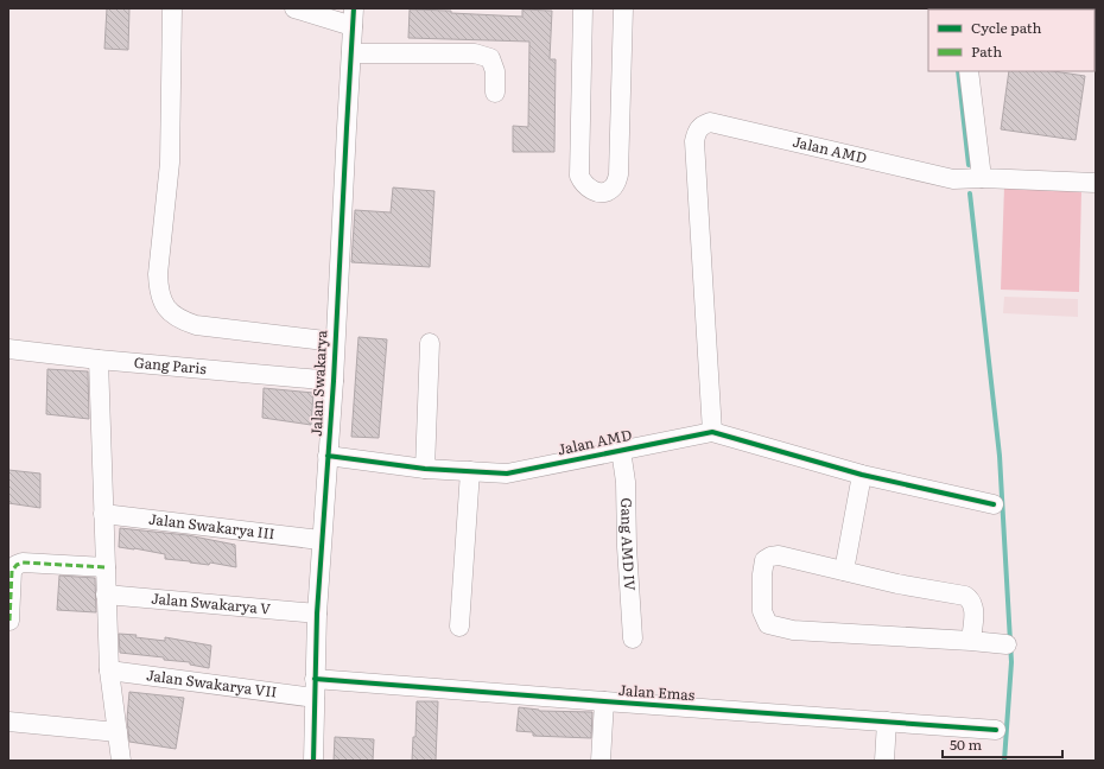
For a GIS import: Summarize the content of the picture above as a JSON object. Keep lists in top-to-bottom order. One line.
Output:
{"streets":{"street":["Jalan AMD","Gang Paris","Jalan Swakarya","Jalan Swakarya III","Gang AMD IV","Jalan Swakarya V","Jalan Swakarya VII","Jalan Emas"]},"crossings":[["Jalan AMD","Jalan Swakarya"],["Jalan AMD","Gang AMD IV"],["Gang Paris","Jalan Swakarya"],["Jalan Swakarya","Jalan Swakarya III"],["Jalan Swakarya","Jalan Swakarya V"],["Jalan Swakarya","Jalan Swakarya VII"],["Jalan Swakarya","Jalan Emas"],["Jalan Swakarya VII","Jalan Emas"]],"legend":["Cycle path","Path"],"scale_bar":"50 m"}
